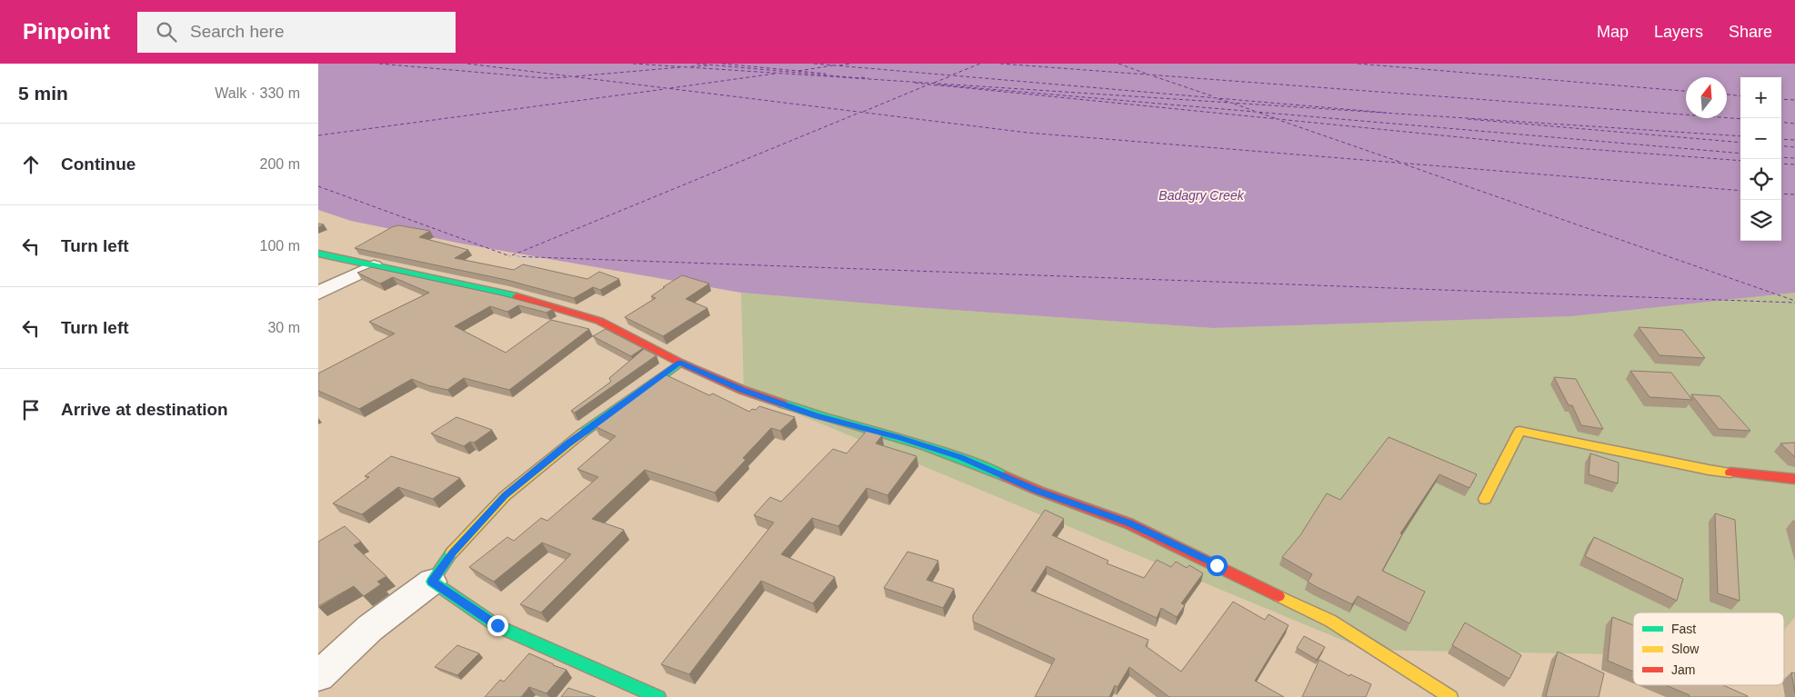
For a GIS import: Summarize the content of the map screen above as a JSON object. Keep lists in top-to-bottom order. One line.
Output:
{"water":["Badagry Creek"],"legend":["Fast","Slow","Jam"],"north":"top","page":{"header":"Pinpoint","search":"Search here","nav":["Map","Layers","Share"],"heading":["5 min","Walk · 330 m"],"map_buttons":["+","−"],"list":[["Continue","200 m"],["Turn left","100 m"],["Turn left","30 m"],"Arrive at destination"]}}
